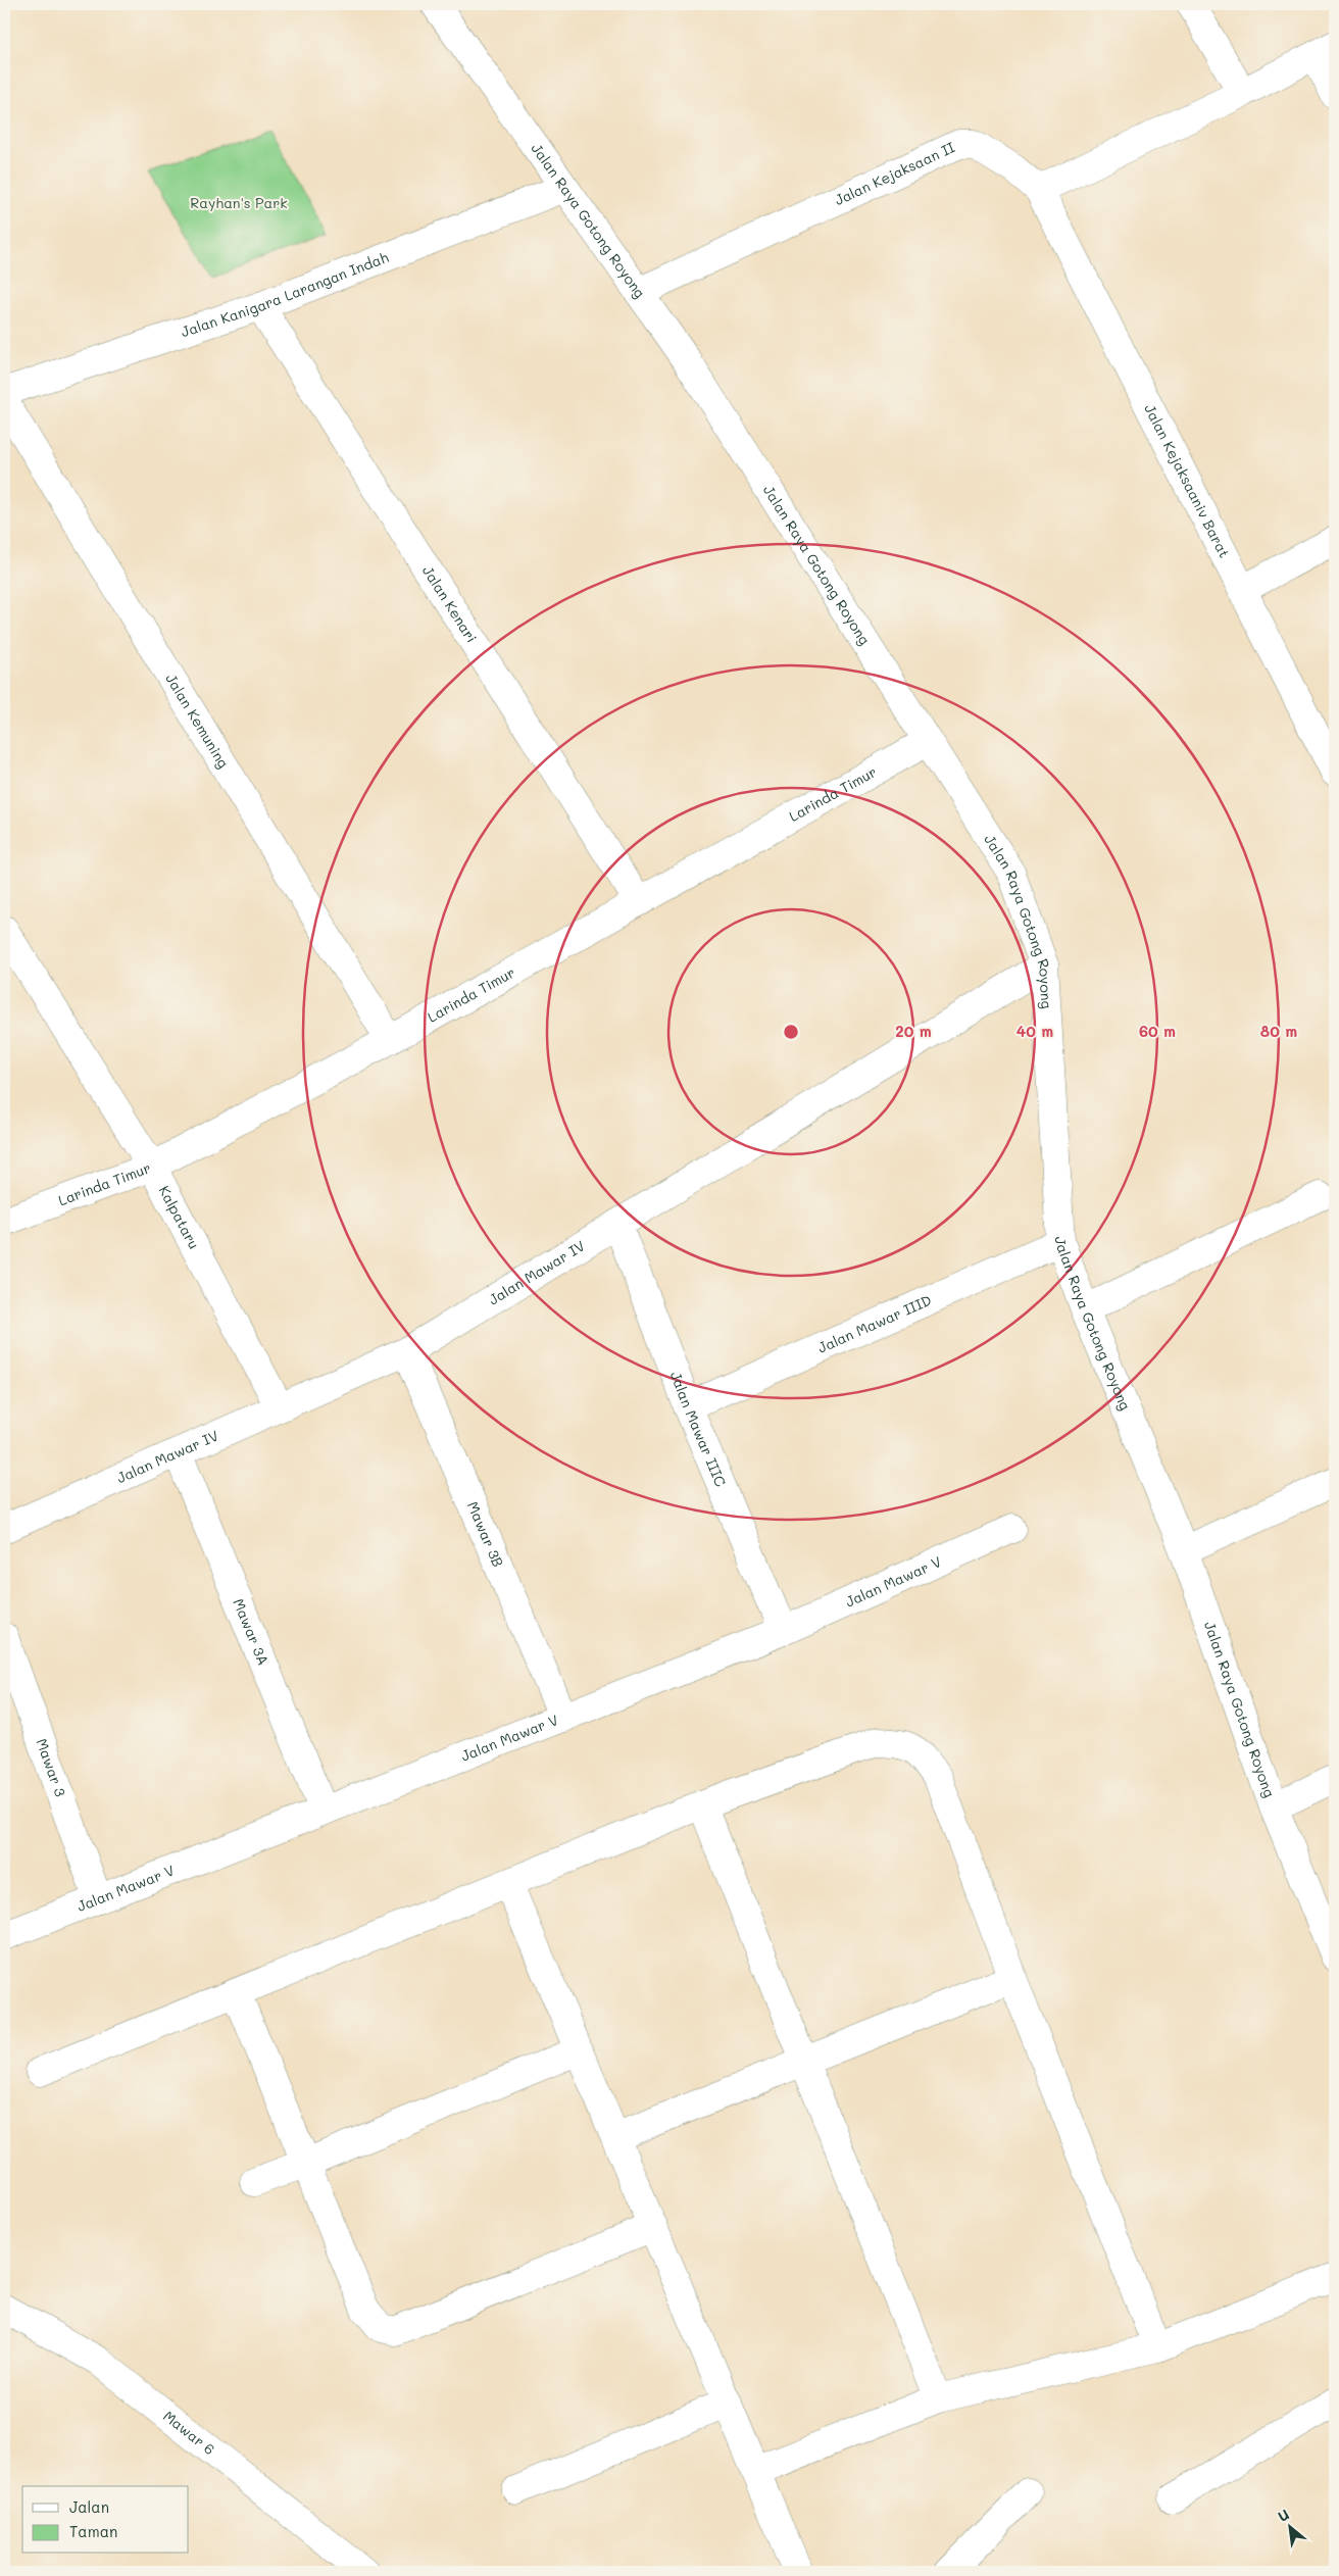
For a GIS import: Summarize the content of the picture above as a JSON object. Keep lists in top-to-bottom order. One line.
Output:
{"streets":{"street":["Jalan Kejaksaan II","Jalan Raya Gotong Royong","Jalan Kanigara Larangan Indah","Jalan Kejaksaaniv Barat","Jalan Kenari","Jalan Kemuning","Larinda Timur","Kalpataru","Jalan Mawar IV","Jalan Mawar IIID","Jalan Mawar IIIC","Mawar 3B","Jalan Mawar V","Mawar 3A","Mawar 3","Mawar 6"]},"crossings":[["Jalan Kejaksaan II","Jalan Raya Gotong Royong"],["Jalan Kejaksaan II","Jalan Kejaksaaniv Barat"],["Jalan Raya Gotong Royong","Jalan Kanigara Larangan Indah"],["Jalan Raya Gotong Royong","Larinda Timur"],["Jalan Raya Gotong Royong","Jalan Mawar IV"],["Jalan Raya Gotong Royong","Jalan Mawar IIID"],["Jalan Kanigara Larangan Indah","Jalan Kenari"],["Jalan Kenari","Larinda Timur"],["Jalan Kemuning","Larinda Timur"],["Larinda Timur","Kalpataru"],["Kalpataru","Jalan Mawar IV"],["Jalan Mawar IV","Jalan Mawar IIIC"],["Jalan Mawar IV","Mawar 3B"],["Jalan Mawar IV","Mawar 3A"],["Jalan Mawar IIID","Jalan Mawar IIIC"],["Jalan Mawar IIIC","Jalan Mawar V"],["Mawar 3B","Jalan Mawar V"],["Jalan Mawar V","Mawar 3A"],["Jalan Mawar V","Mawar 3"]],"parks":["Rayhan's Park"],"legend":["Jalan","Taman"],"north":"top left","rings":["20 m","40 m","60 m","80 m"]}
